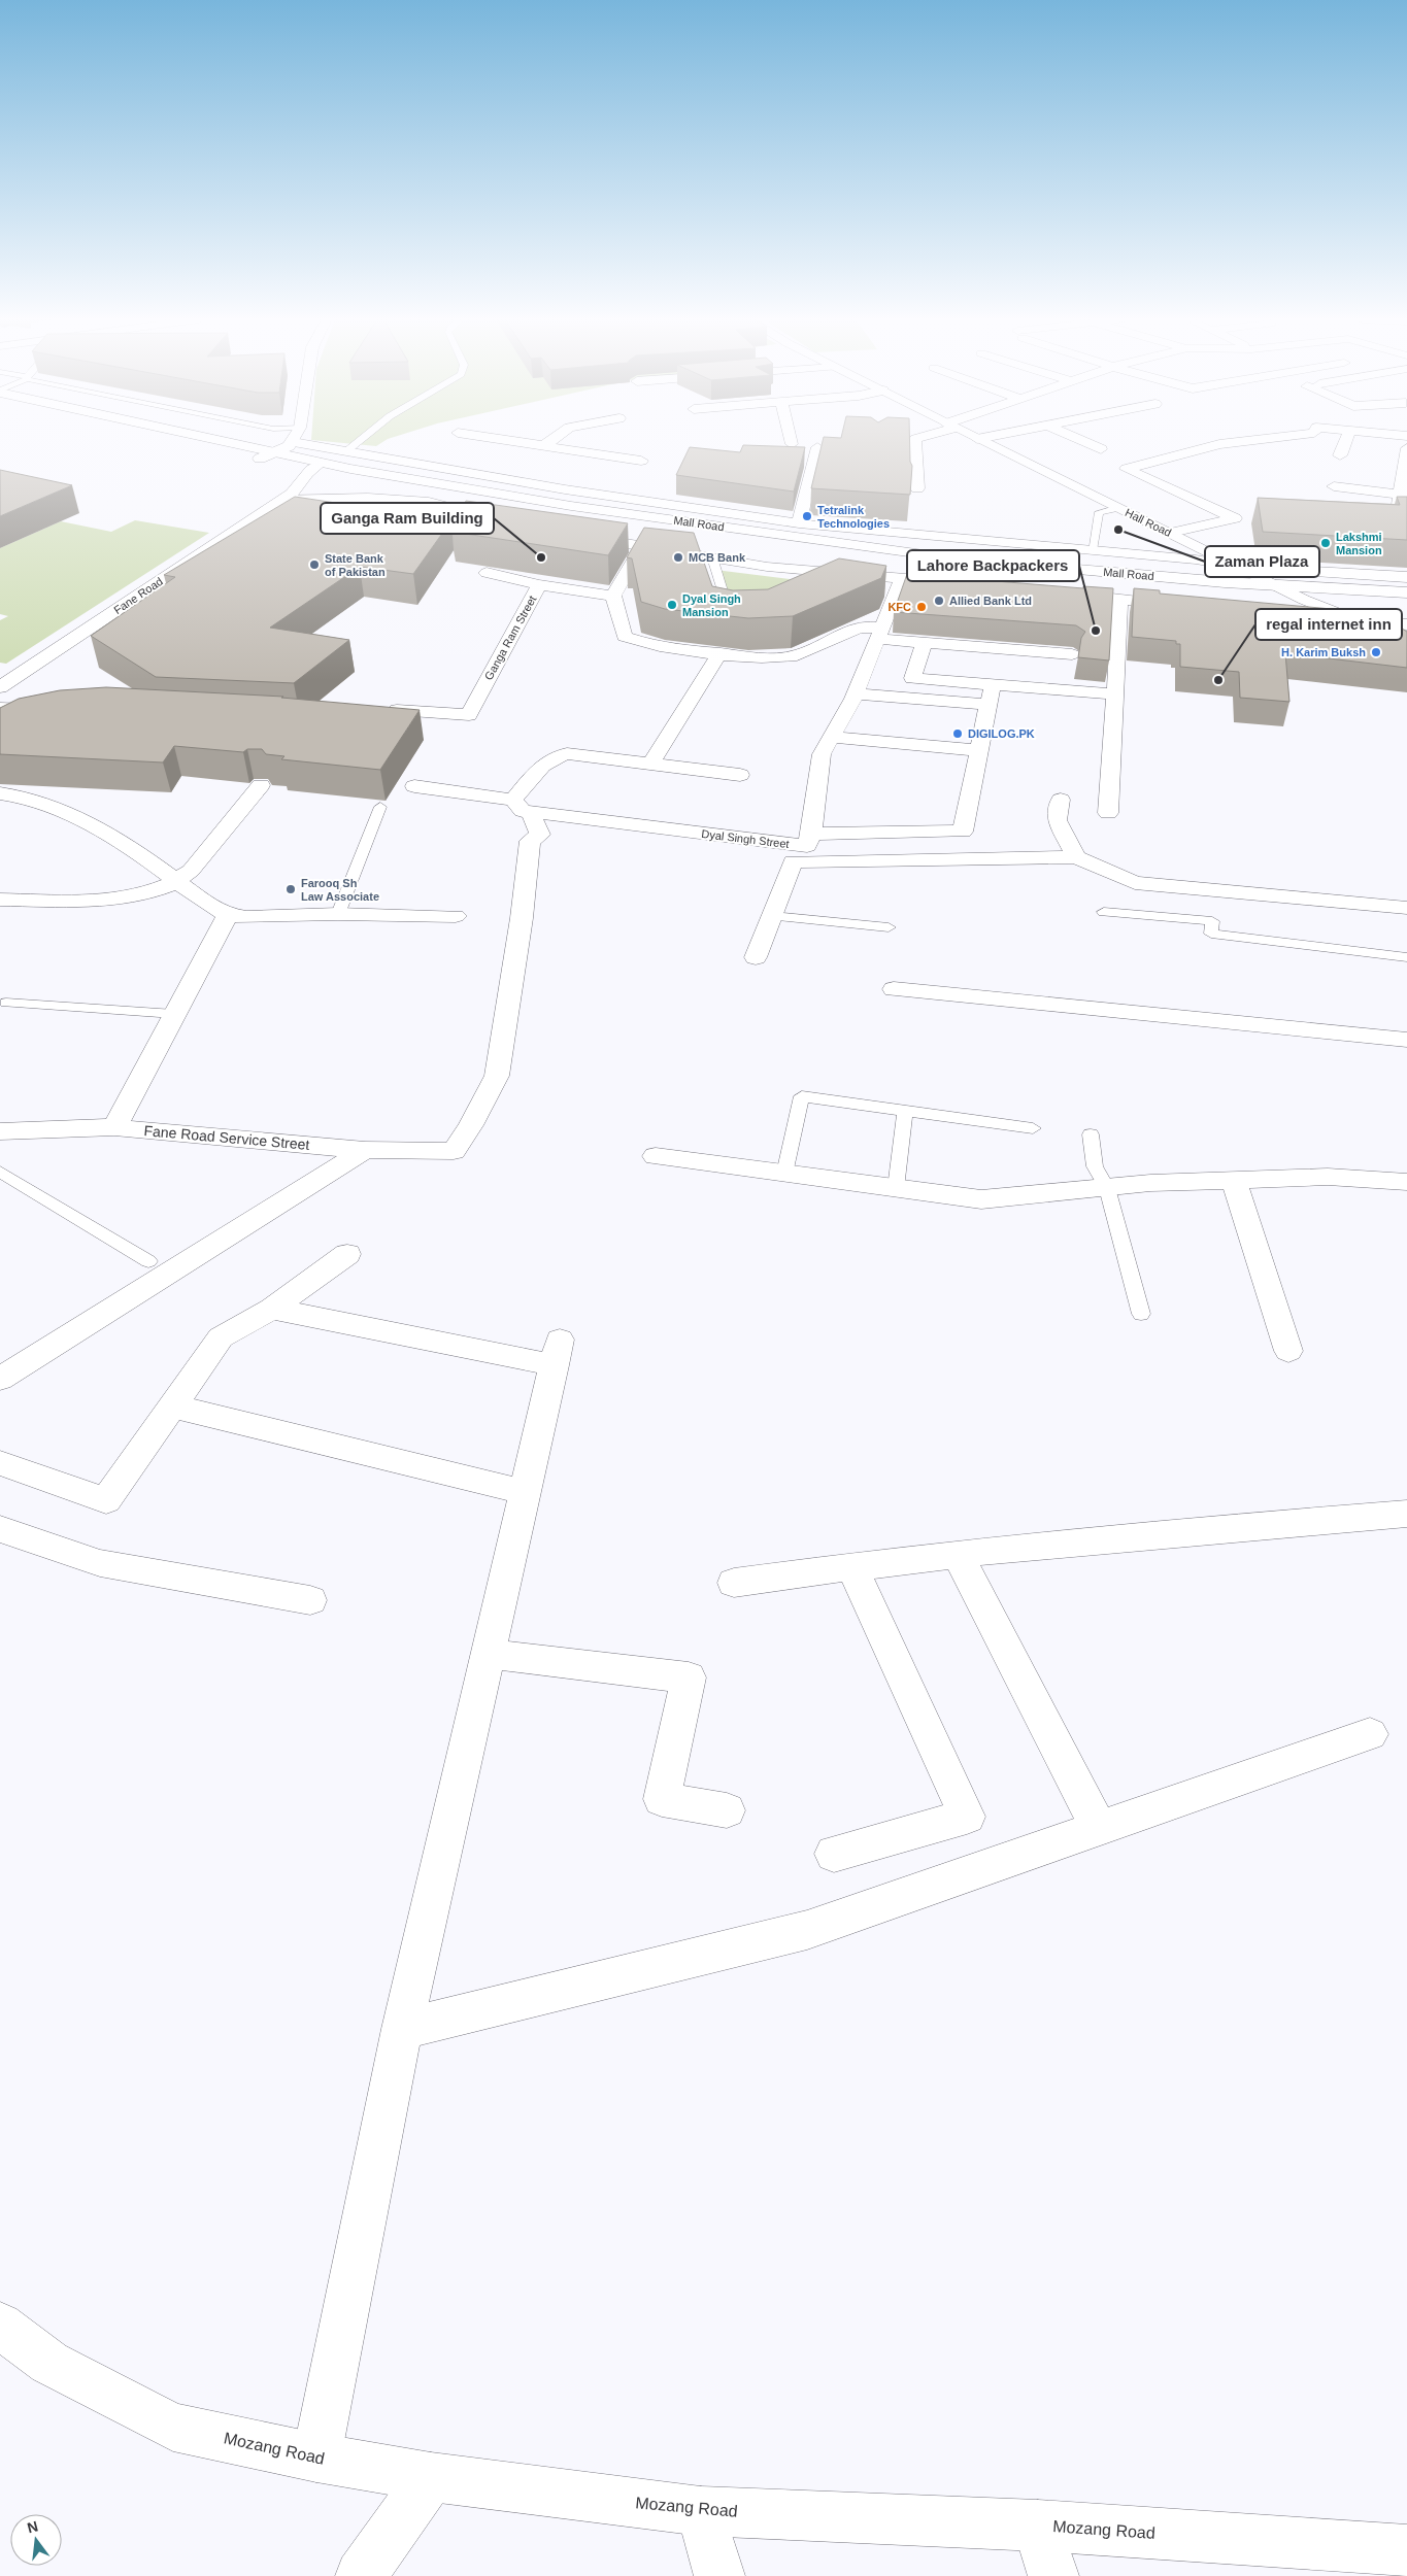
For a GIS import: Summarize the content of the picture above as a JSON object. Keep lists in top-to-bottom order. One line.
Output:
{"streets":{"street":["Hall Road","Mall Road","Fane Road","Ganga Ram Street","Dyal Singh Street","Fane Road Service Street","Mozang Road"]},"crossings":[["Hall Road","Mall Road"],["Mall Road","Fane Road"],["Dyal Singh Street","Fane Road Service Street"]],"places":["Tetralink Technologies","Zaman Plaza","Lakshmi Mansion","Ganga Ram Building","MCB Bank","State Bank of Pakistan","Allied Bank Ltd","Dyal Singh Mansion","KFC","Lahore Backpackers","H. Karim Buksh","regal internet inn","DIGILOG.PK","Farooq Sh Law Associate"],"north":"top"}
